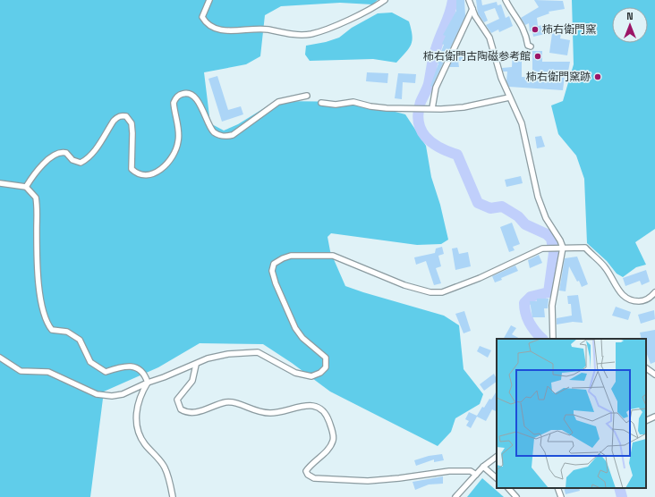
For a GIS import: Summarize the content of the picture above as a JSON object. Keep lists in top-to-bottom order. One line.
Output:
{"places":["柿右衛門窯","柿右衛門古陶磁参考館","柿右衛門窯跡"],"north":"top"}
